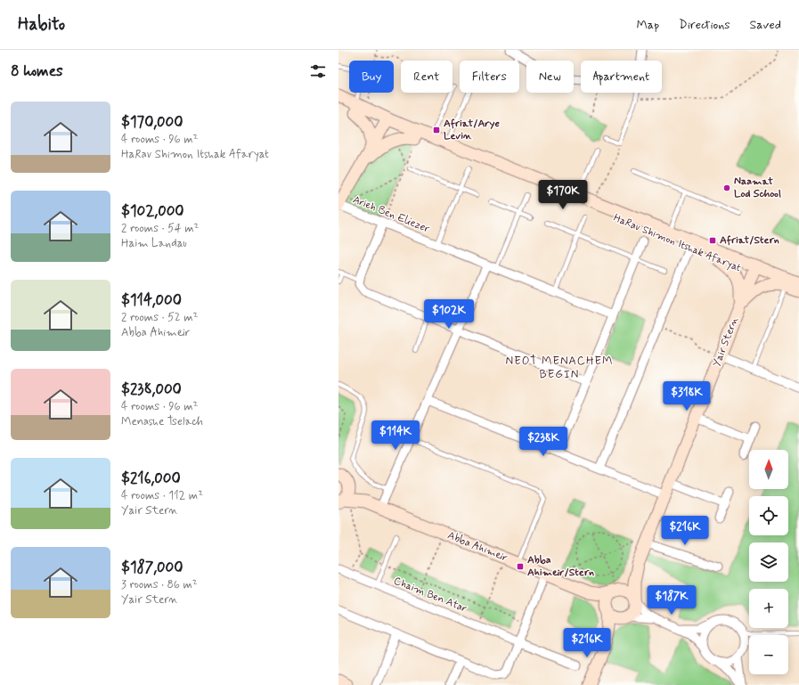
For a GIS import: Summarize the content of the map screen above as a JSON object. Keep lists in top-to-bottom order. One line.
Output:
{"streets":{"street":["Arieh Ben Eliezer","HaRav Shimon Itshak Afaryat","Yair Stern","Abba Ahimeir","Chaim Ben Atar"]},"crossings":[["HaRav Shimon Itshak Afaryat","Yair Stern"],["Yair Stern","Abba Ahimeir"]],"districts":["NEOT MENACHEM BEGIN"],"places":{"transit":["Afriat/Arye Levin","Afriat/Stern","Abba Ahimeir/Stern"],"other":["Naamat Lod School"]},"north":"top","page":{"header":"Habito","nav":["Map","Directions","Saved"],"heading":"8 homes","chip":["Buy","Rent","Filters","New","Apartment"],"list":[{"name":"$170,000","note":"4 rooms · 96 m² · HaRav Shimon Itshak Afaryat"},{"name":"$102,000","note":"2 rooms · 54 m² · Haim Landau"},{"name":"$114,000","note":"2 rooms · 52 m² · Abba Ahimeir"},{"name":"$238,000","note":"4 rooms · 96 m² · Menashe Tselach"},{"name":"$216,000","note":"4 rooms · 112 m² · Yair Stern"},{"name":"$187,000","note":"3 rooms · 86 m² · Yair Stern"}],"price":["$170K","$102K","$318K","$114K","$238K","$216K","$187K","$216K"],"map_buttons":["+","−"]}}
